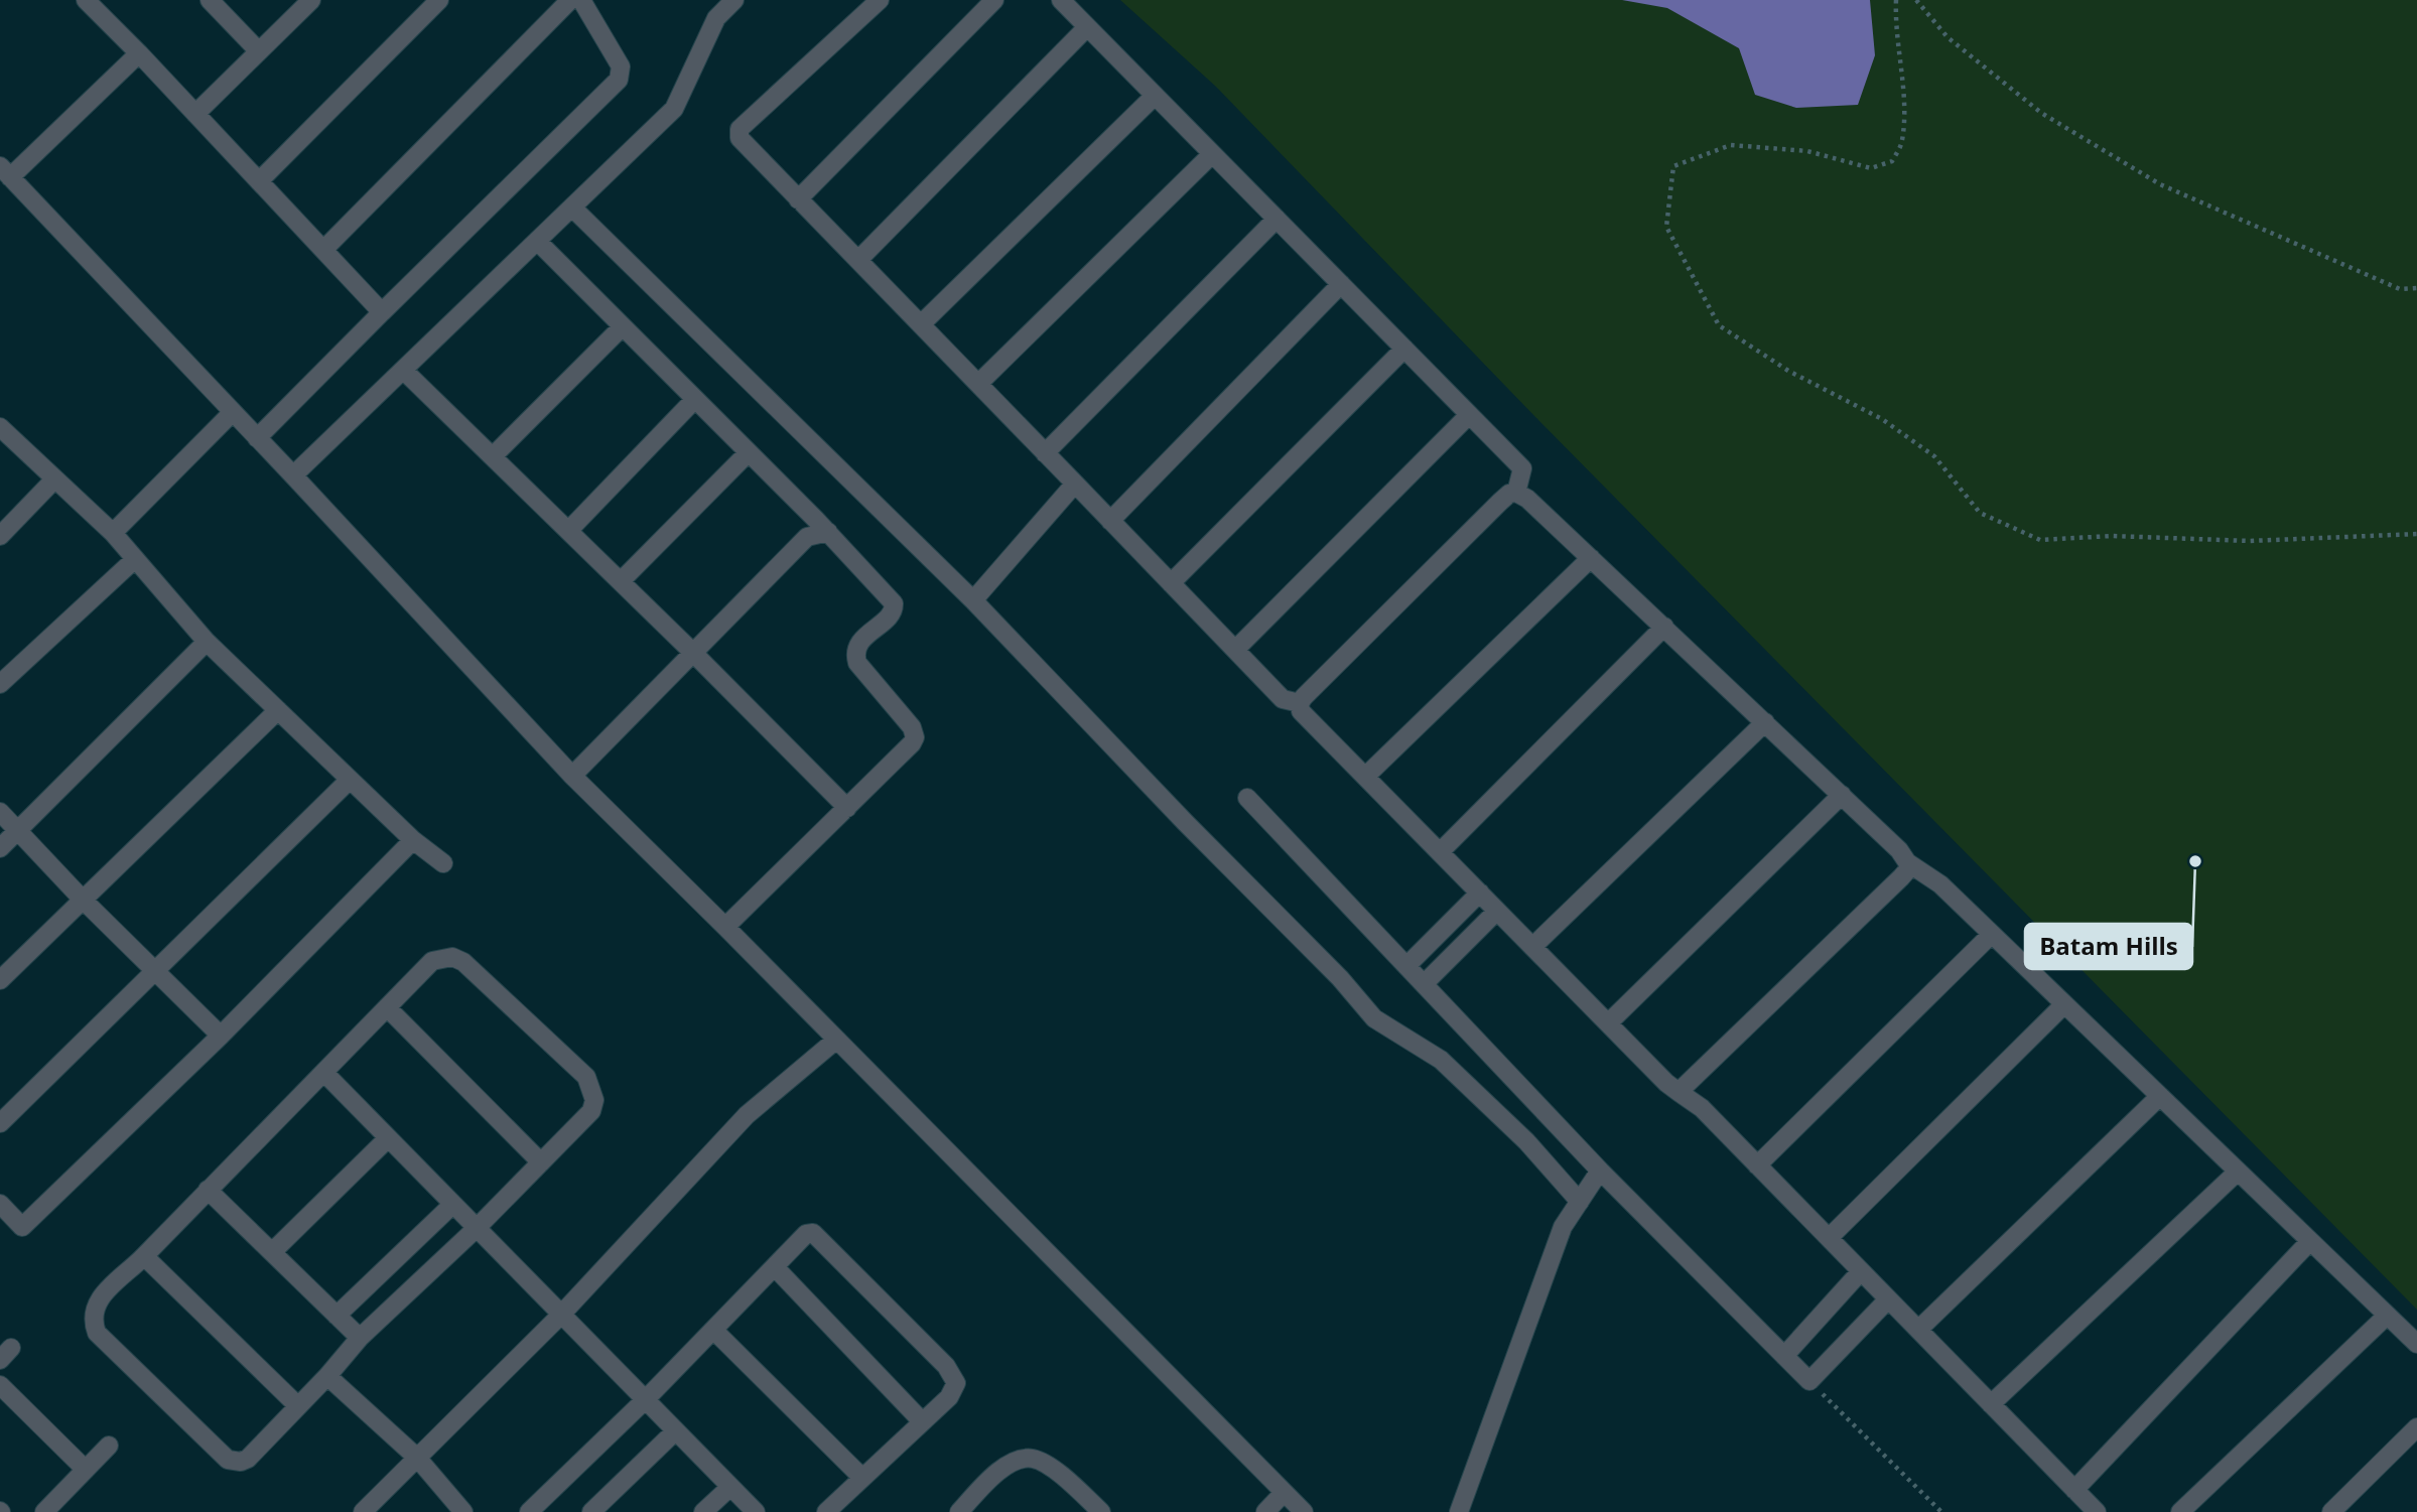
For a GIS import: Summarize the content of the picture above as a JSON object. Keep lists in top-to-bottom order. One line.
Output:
{"places":["Batam Hills"]}
